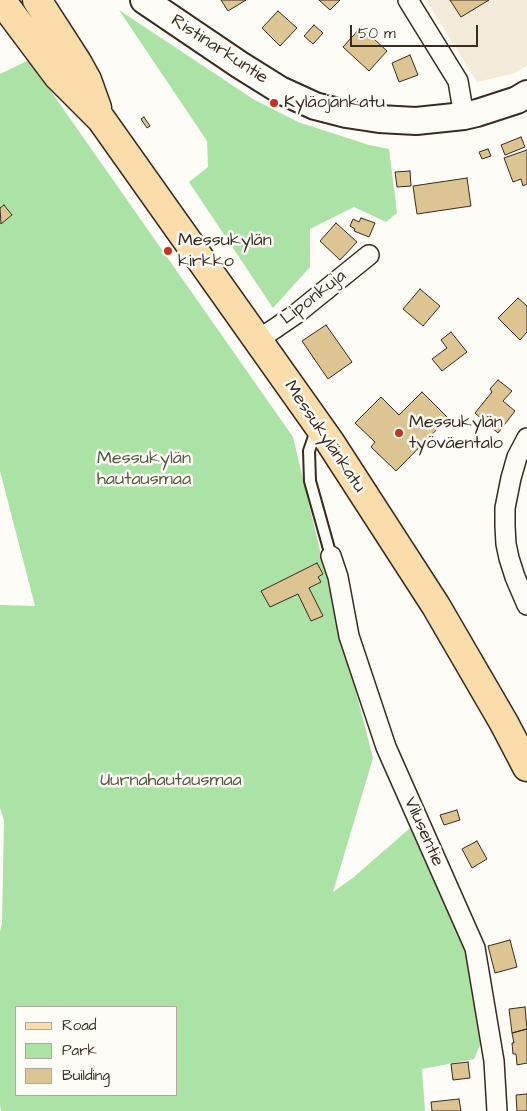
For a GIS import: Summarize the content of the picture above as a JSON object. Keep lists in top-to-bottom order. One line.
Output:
{"streets":{"main road":["Ristinarkuntie","Messukylänkatu"],"street":["Liponkuja","Vilusentie"]},"crossings":[["Liponkuja","Messukylänkatu"]],"parks":["Messukylän hautausmaa","Uurnahautausmaa"],"places":["Kyläojankatu","Messukylän kirkko","Messukylän työväentalo"],"legend":["Road","Park","Building"],"scale_bar":"50 m"}
